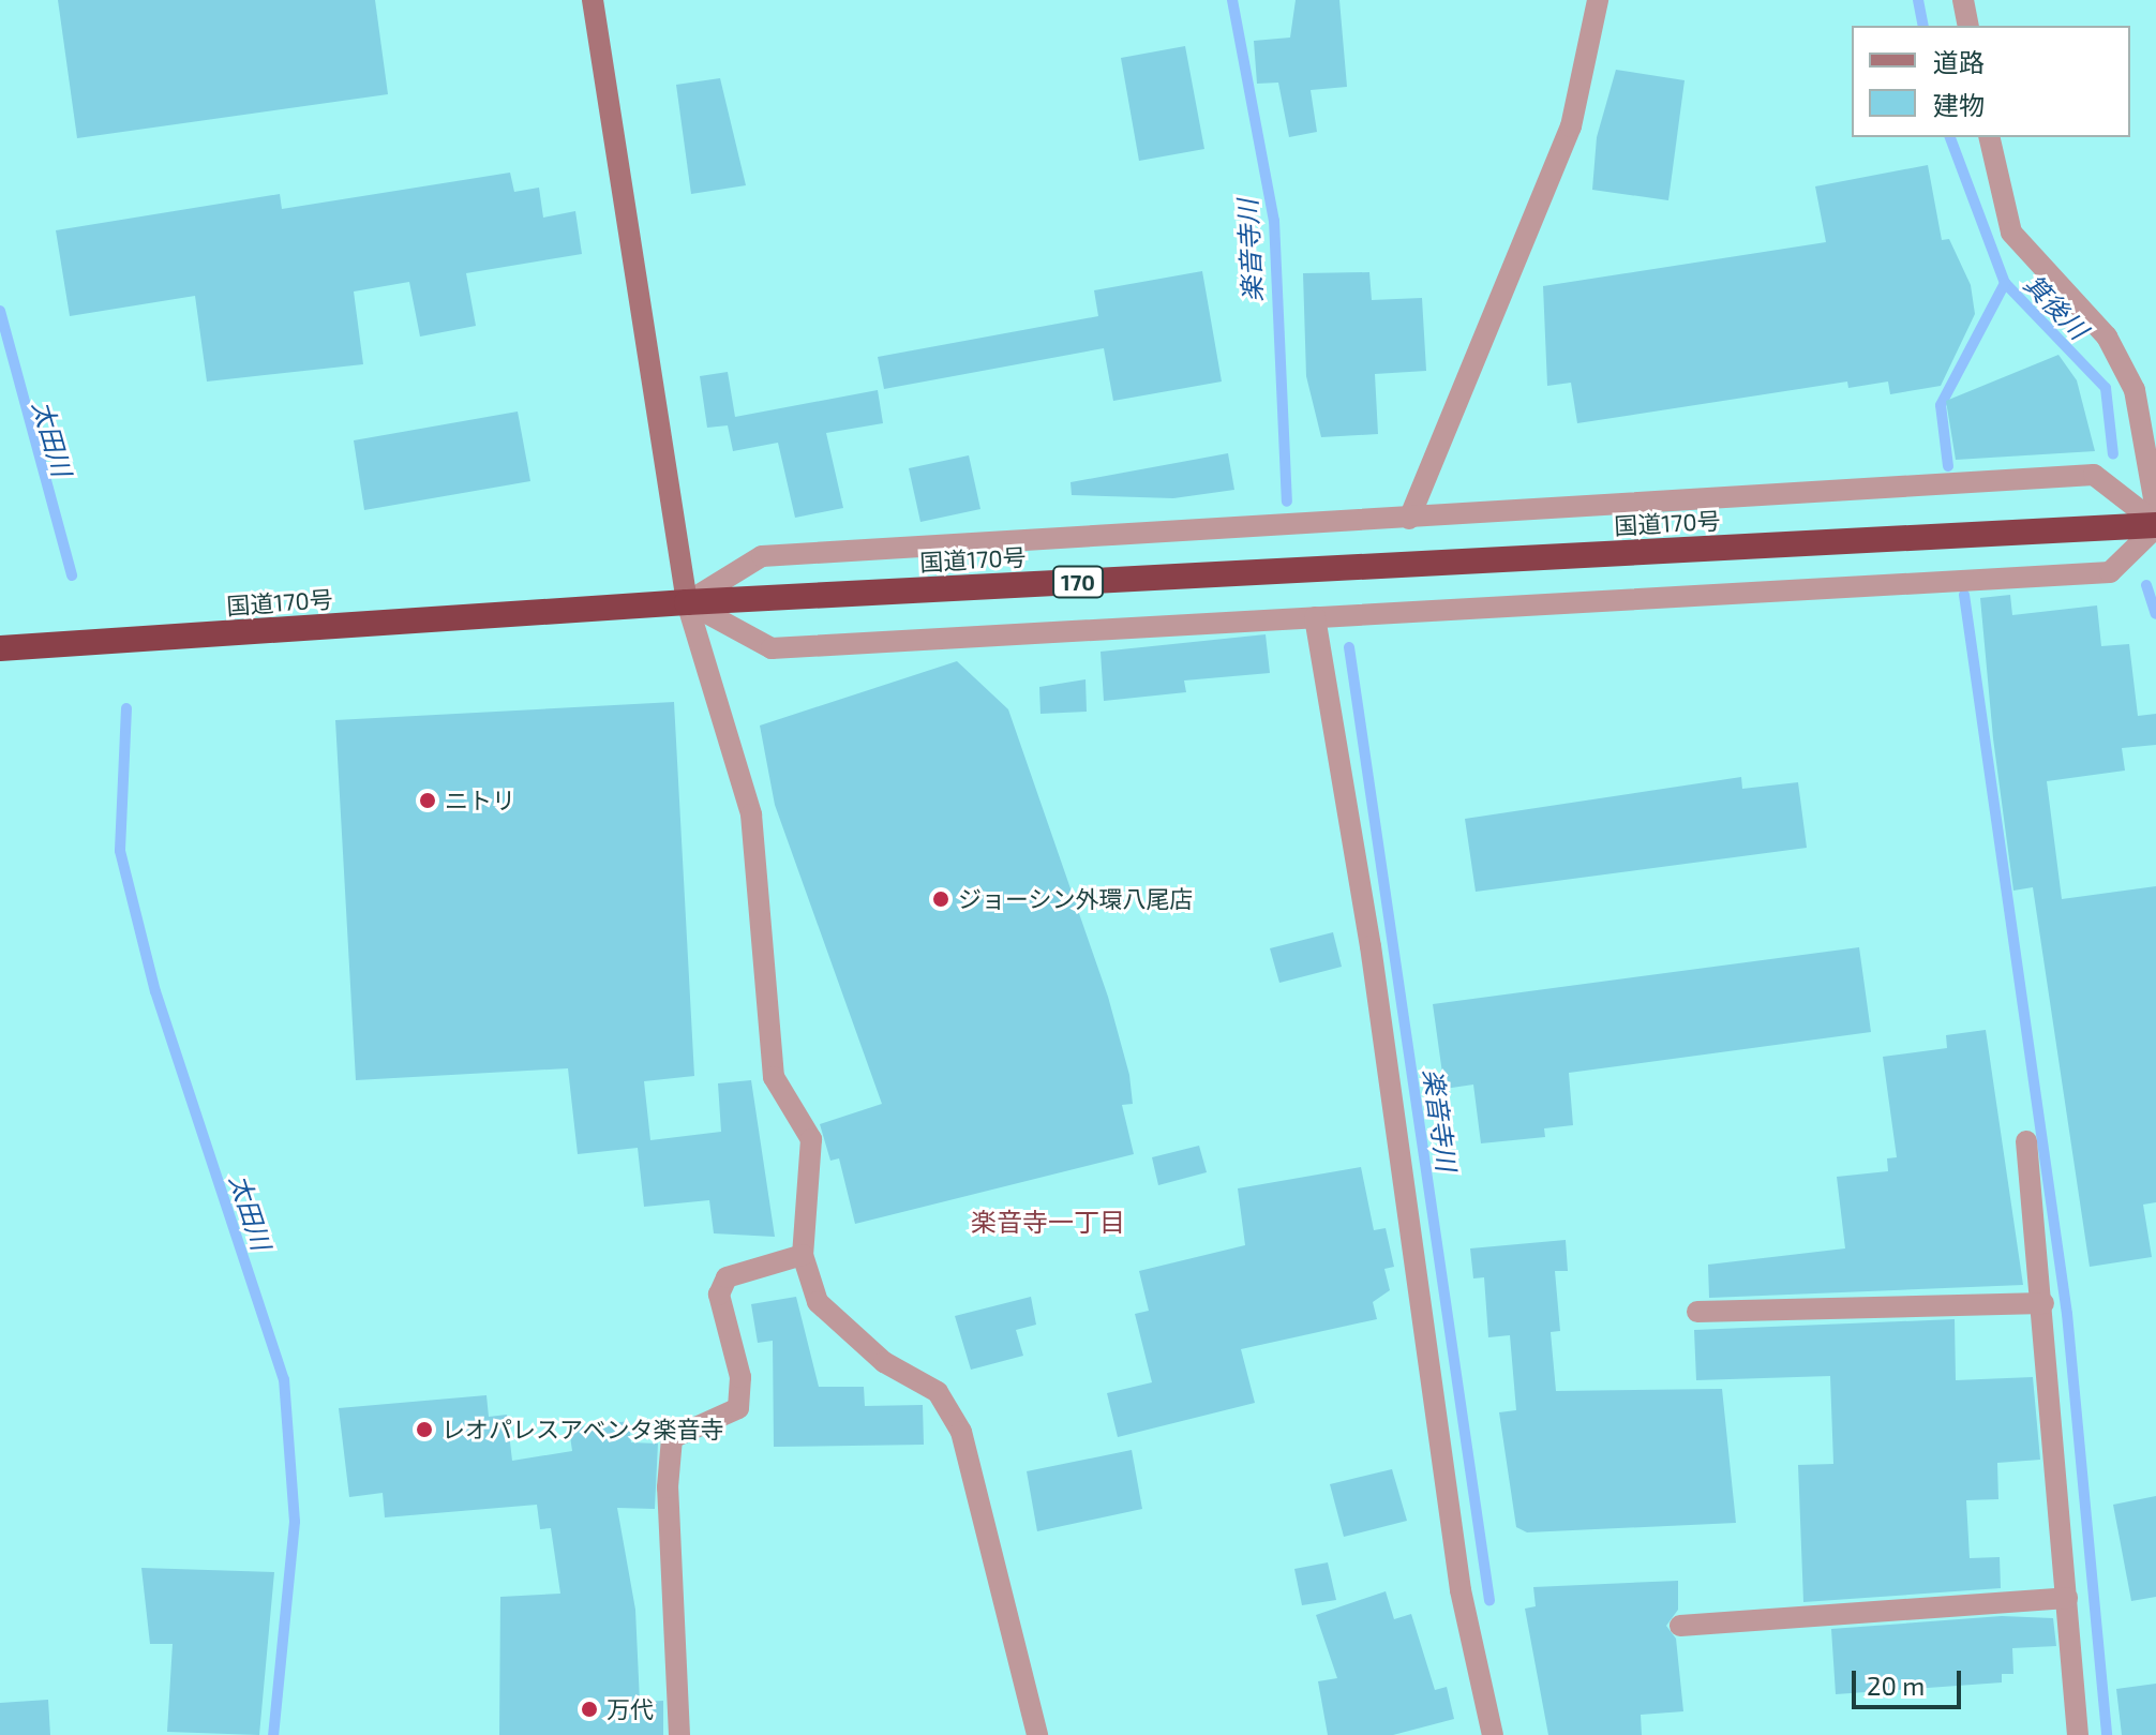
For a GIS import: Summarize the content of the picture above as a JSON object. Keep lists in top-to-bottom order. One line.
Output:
{"streets":{"highway":["国道170号","170"]},"districts":["楽音寺一丁目"],"water":["楽音寺川","箕後川","太田川"],"places":["ニトリ","ジョーシン外環八尾店","レオパレスアベンタ楽音寺","万代"],"legend":["道路","建物"],"scale_bar":"20 m"}
